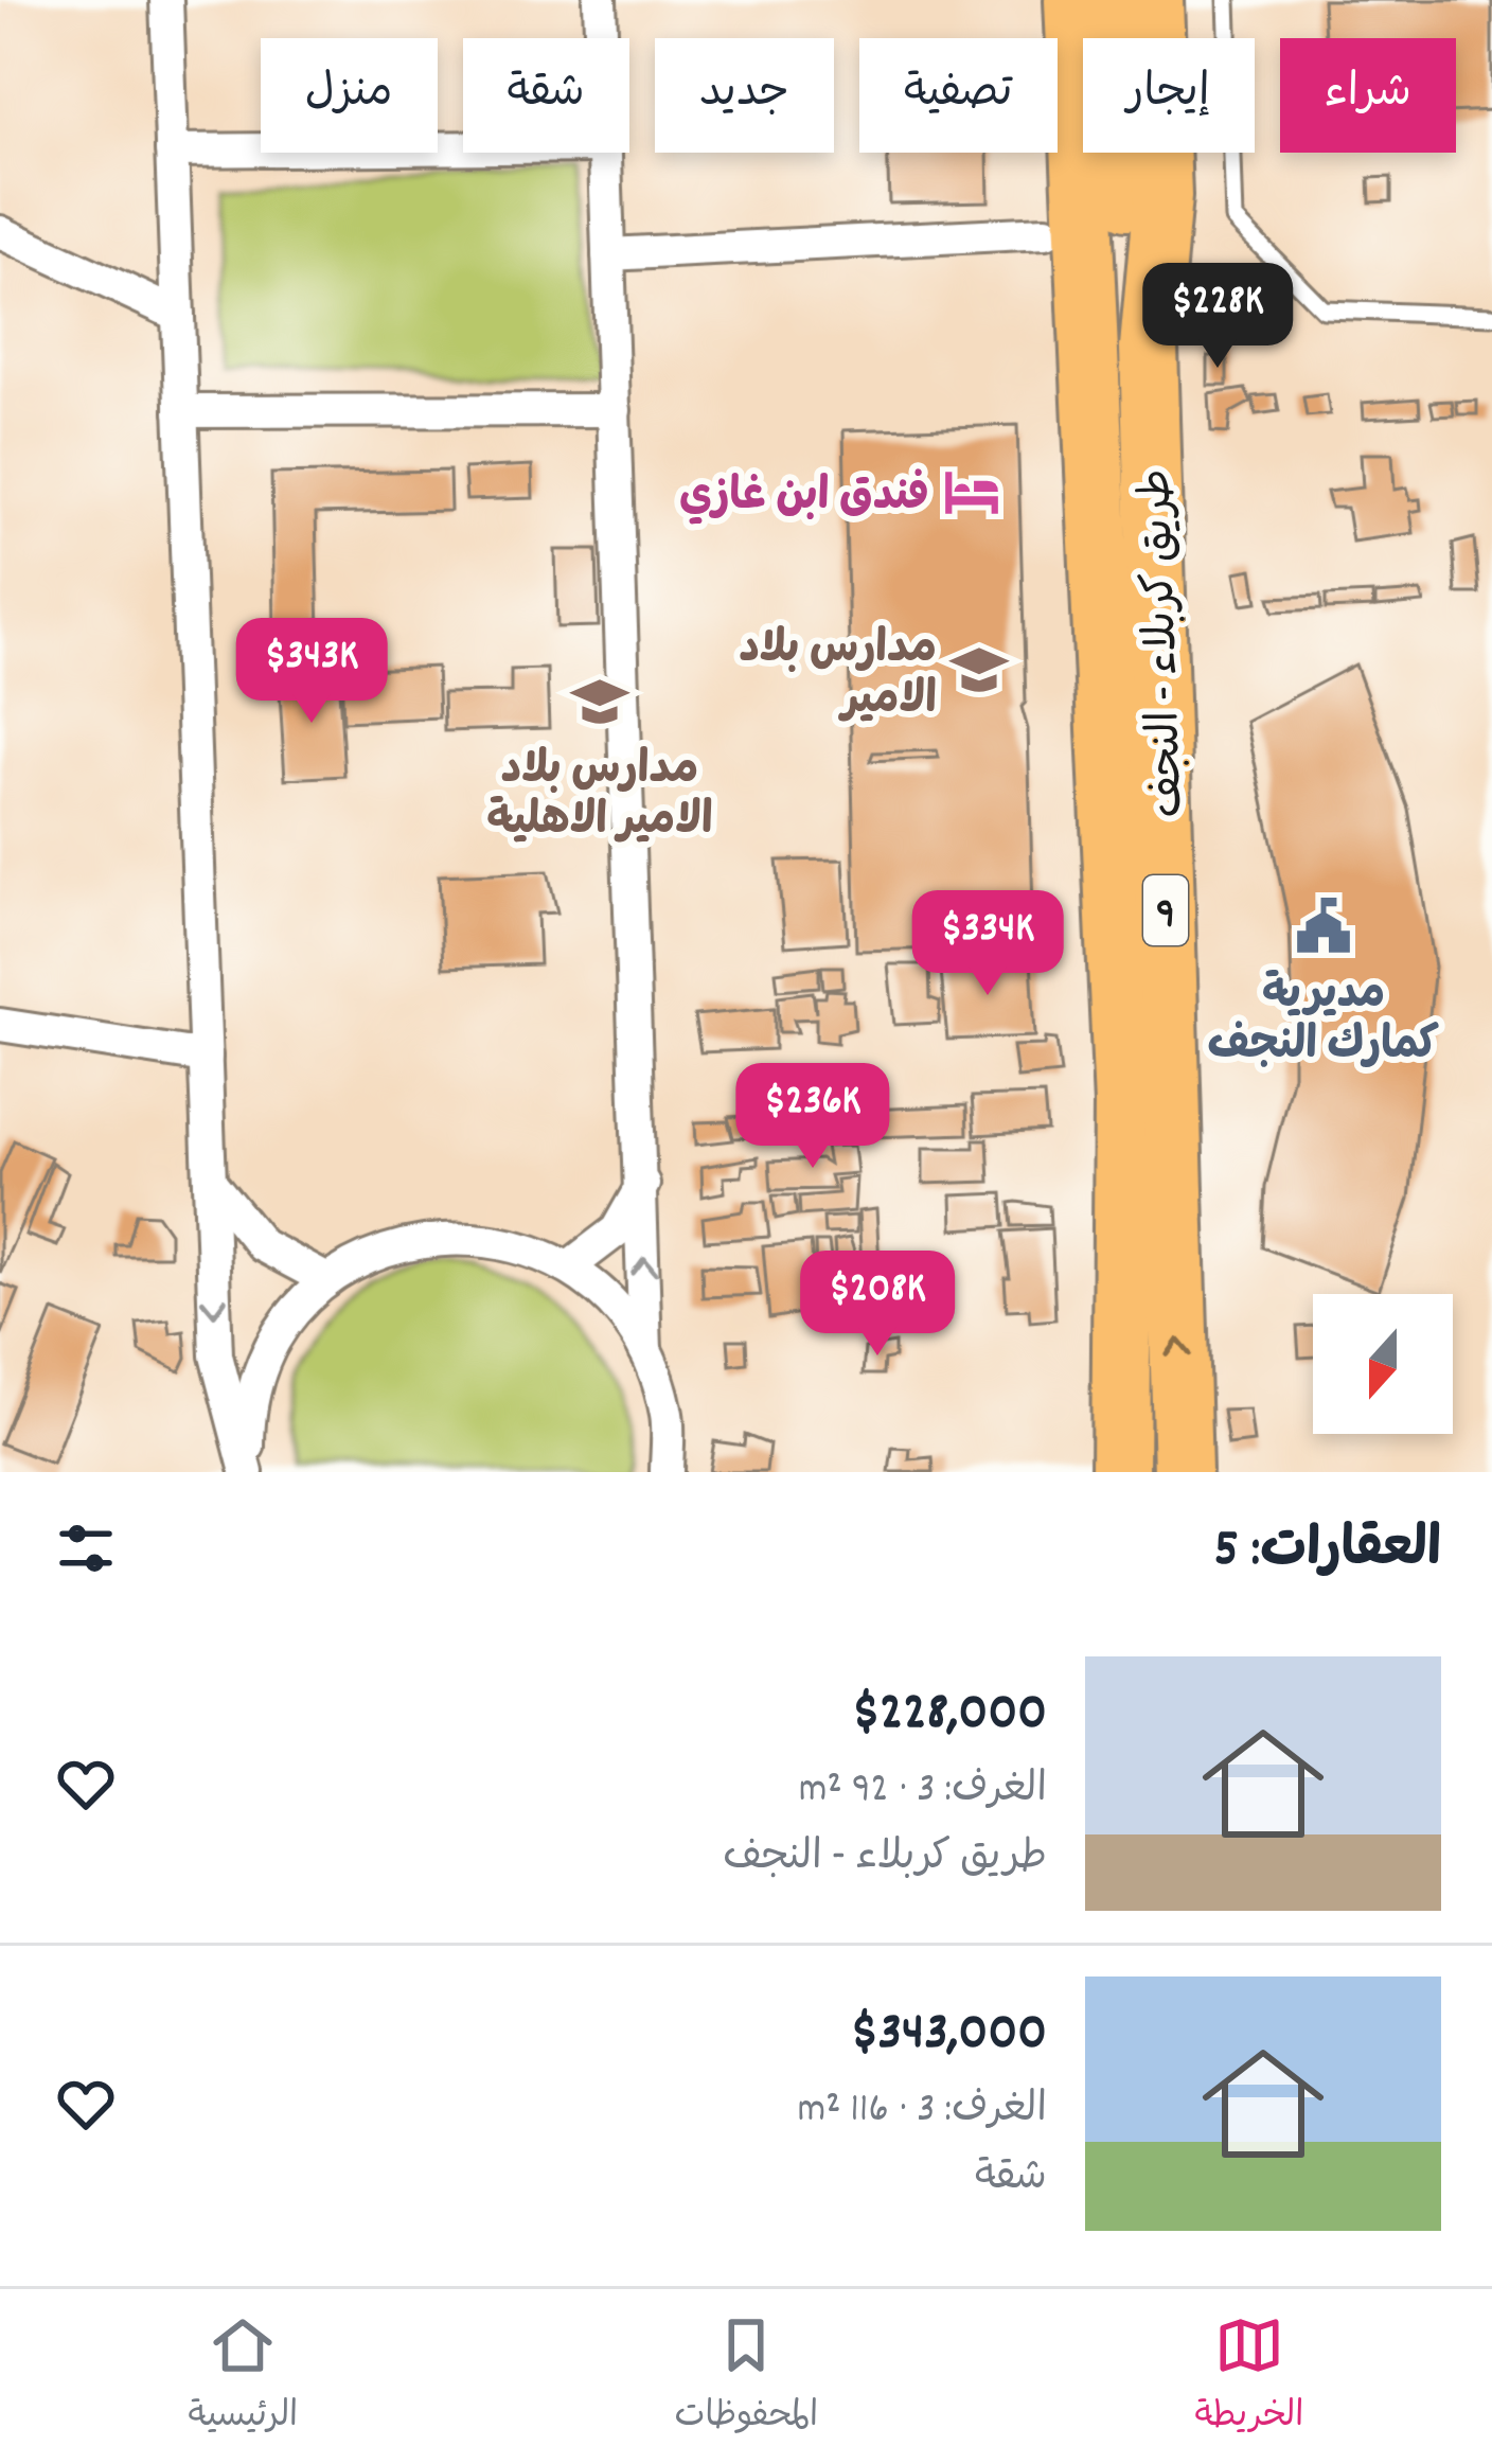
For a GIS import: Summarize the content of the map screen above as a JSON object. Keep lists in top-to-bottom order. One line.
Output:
{"streets":{"highway":["طريق کربلاء - النجف","9"]},"crossings":[["طريق کربلاء - النجف","9"]],"places":{"hotel":["فندق ابن غازي"],"school or university":["مدارس بلاد الامير","مدارس بلاد الامير الاهلية"],"public building":["مديرية كمارك النجف"]},"north":"bottom","page":{"chip":["شراء","إيجار","تصفية","جديد","شقة","منزل"],"price":["$228K","$343K","$334K","$236K","$208K"],"heading":"العقارات: 5","list":[{"name":"$228,000","note":"الغرف: 3 · 92 m² · طريق کربلاء - النجف"},{"name":"$343,000","note":"الغرف: 3 · 116 m² · شقة"}],"tabs":["الخريطة","المحفوظات","الرئيسية"]}}
